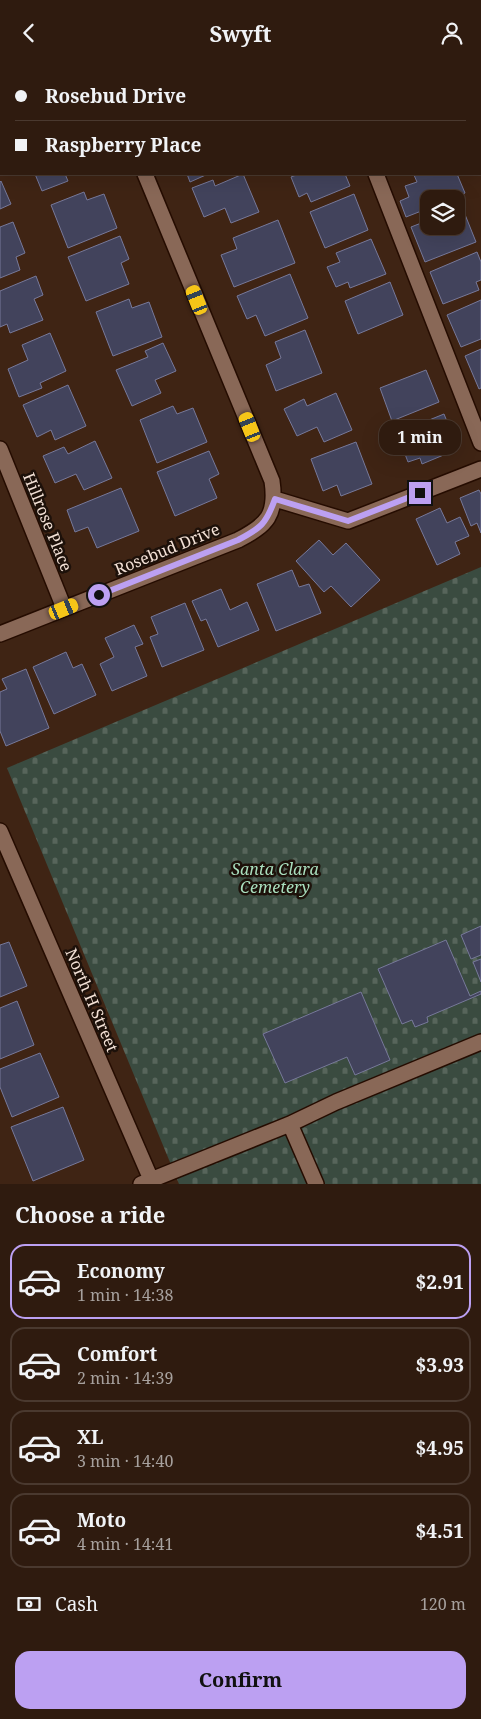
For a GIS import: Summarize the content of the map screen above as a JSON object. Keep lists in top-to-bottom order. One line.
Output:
{"streets":{"street":["Hillrose Place","Rosebud Drive","North H Street"]},"crossings":[["Hillrose Place","Rosebud Drive"]],"parks":["Santa Clara Cemetery"],"page":{"header":"Swyft","banner":["Rosebud Drive","Raspberry Place"],"bubble":"1 min","heading":"Choose a ride","list":[{"name":"Economy","note":"1 min · 14:38","value":"$2.91"},{"name":"Comfort","note":"2 min · 14:39","value":"$3.93"},{"name":"XL","note":"3 min · 14:40","value":"$4.95"},{"name":"Moto","note":"4 min · 14:41","value":"$4.51"}],"pay":["Cash","120 m"],"buttons":"Confirm"}}
